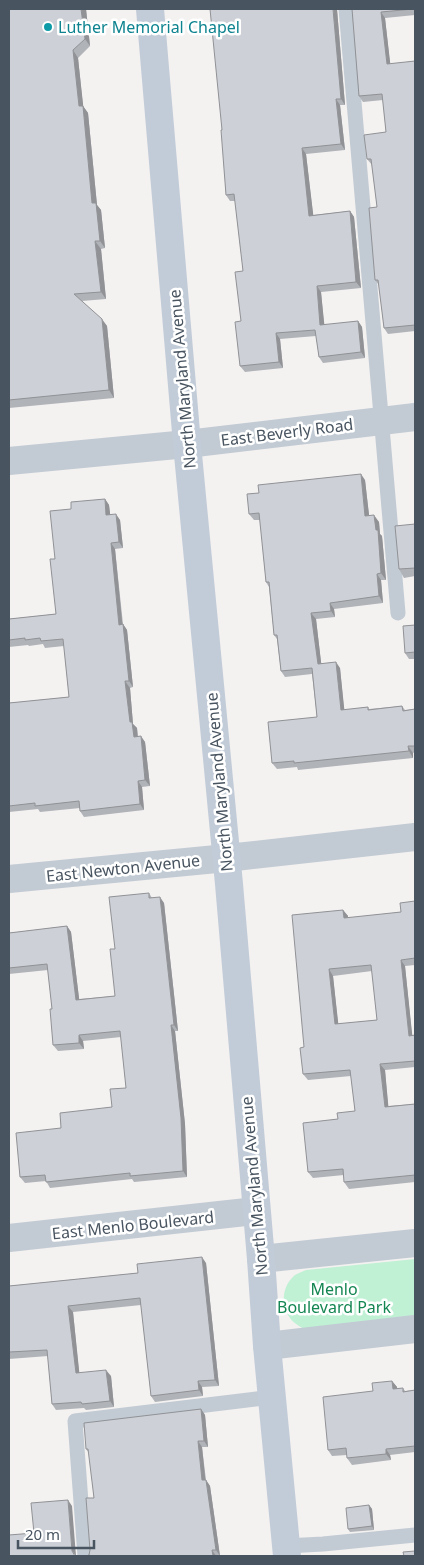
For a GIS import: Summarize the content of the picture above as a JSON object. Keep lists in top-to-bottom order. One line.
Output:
{"streets":{"street":["North Maryland Avenue","East Beverly Road","East Newton Avenue","East Menlo Boulevard"]},"crossings":[["North Maryland Avenue","East Beverly Road"],["North Maryland Avenue","East Newton Avenue"],["North Maryland Avenue","East Menlo Boulevard"]],"parks":["Menlo Boulevard Park"],"places":["Luther Memorial Chapel"],"scale_bar":"20 m"}
